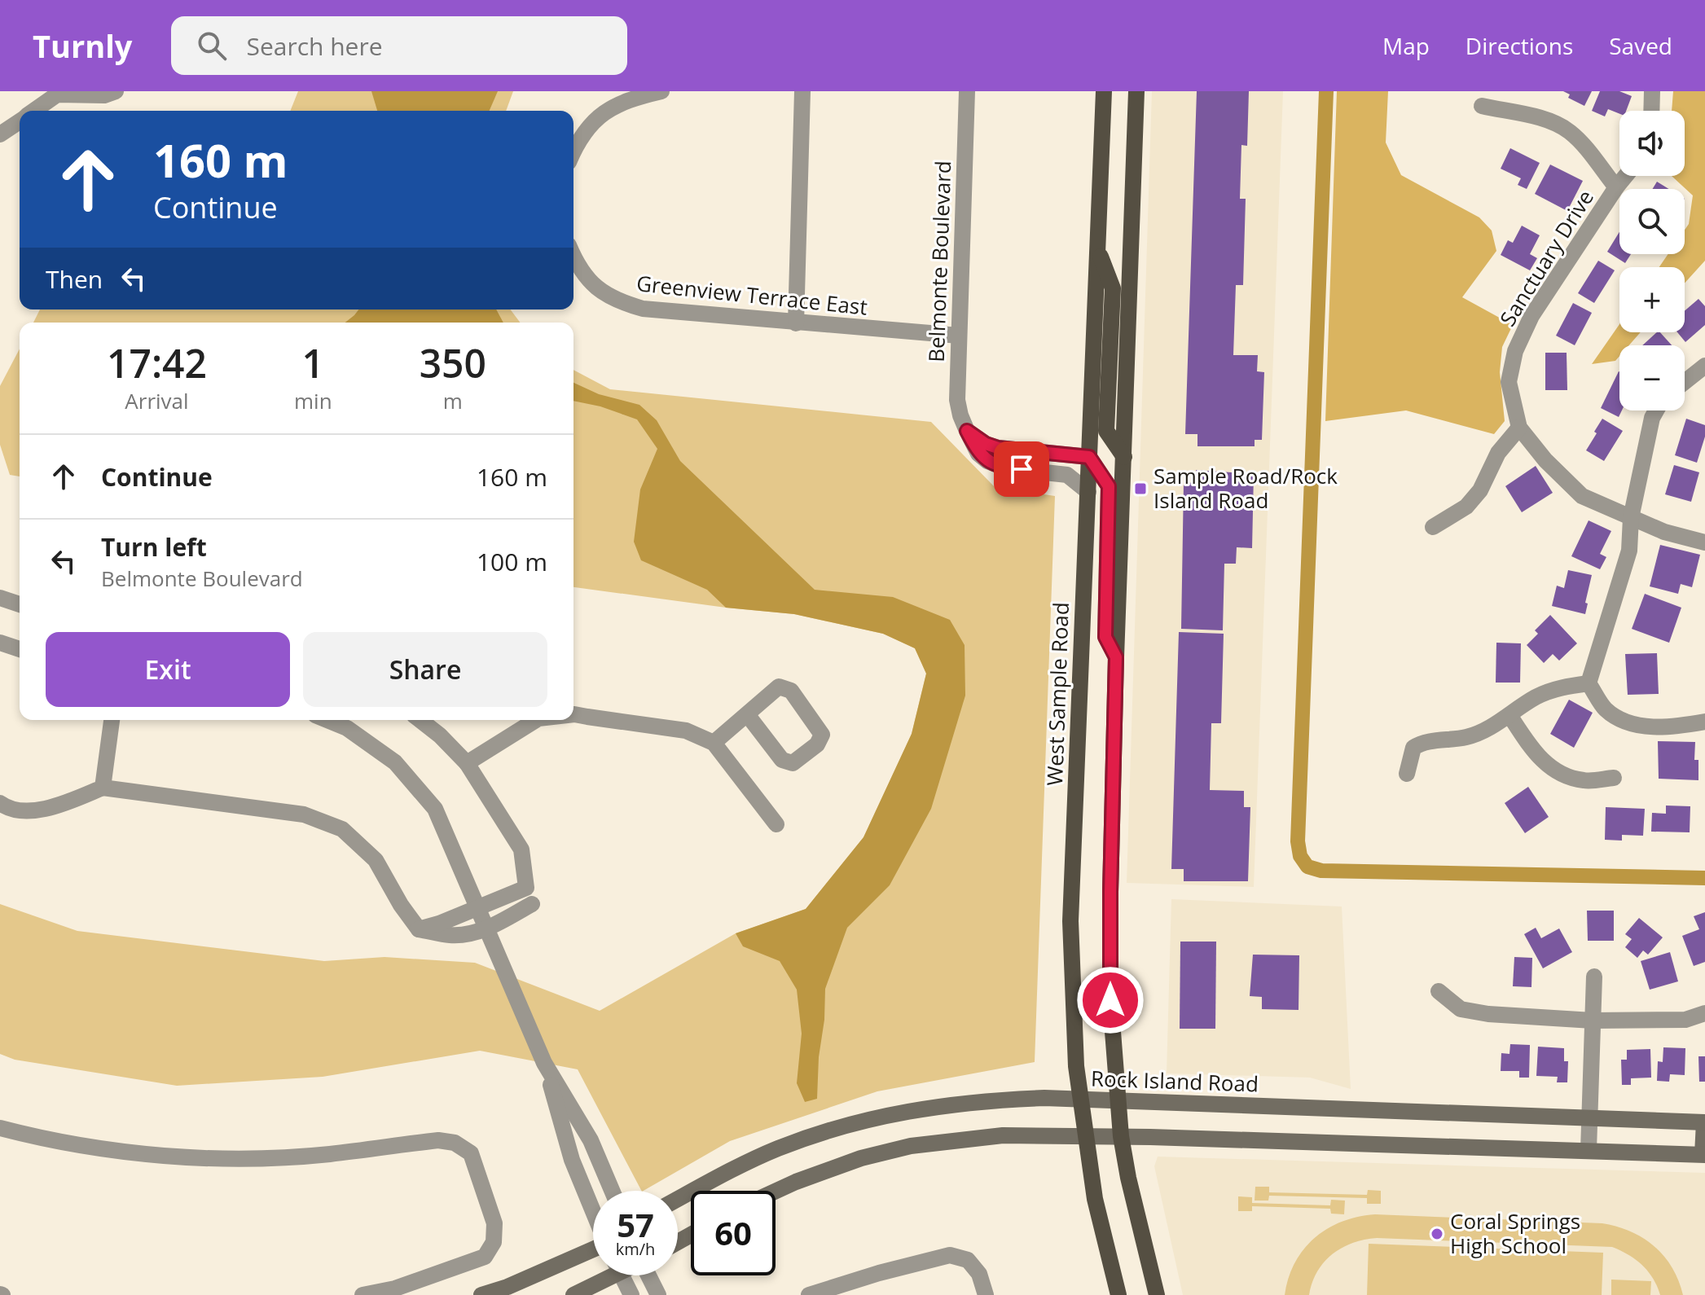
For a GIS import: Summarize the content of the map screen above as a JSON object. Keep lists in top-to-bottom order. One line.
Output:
{"streets":{"main road":["West Sample Road","Rock Island Road"],"street":["Sanctuary Drive","Belmonte Boulevard","Greenview Terrace East"]},"crossings":[["Belmonte Boulevard","Greenview Terrace East"],["Belmonte Boulevard","West Sample Road"],["West Sample Road","Rock Island Road"]],"places":{"transit":["Sample Road/Rock Island Road"],"other":["Coral Springs High School"]},"page":{"header":"Turnly","search":"Search here","nav":["Map","Directions","Saved"],"map_buttons":["+","−"],"turn":["160 m","Continue"],"then":"Then","eta":["17:42","Arrival","1","min","350","m"],"list":[{"name":"Continue","value":"160 m"},{"name":"Turn left","note":"Belmonte Boulevard","value":"100 m"}],"buttons":["Exit","Share"],"speed":"57 km/h","limit":"60"}}
